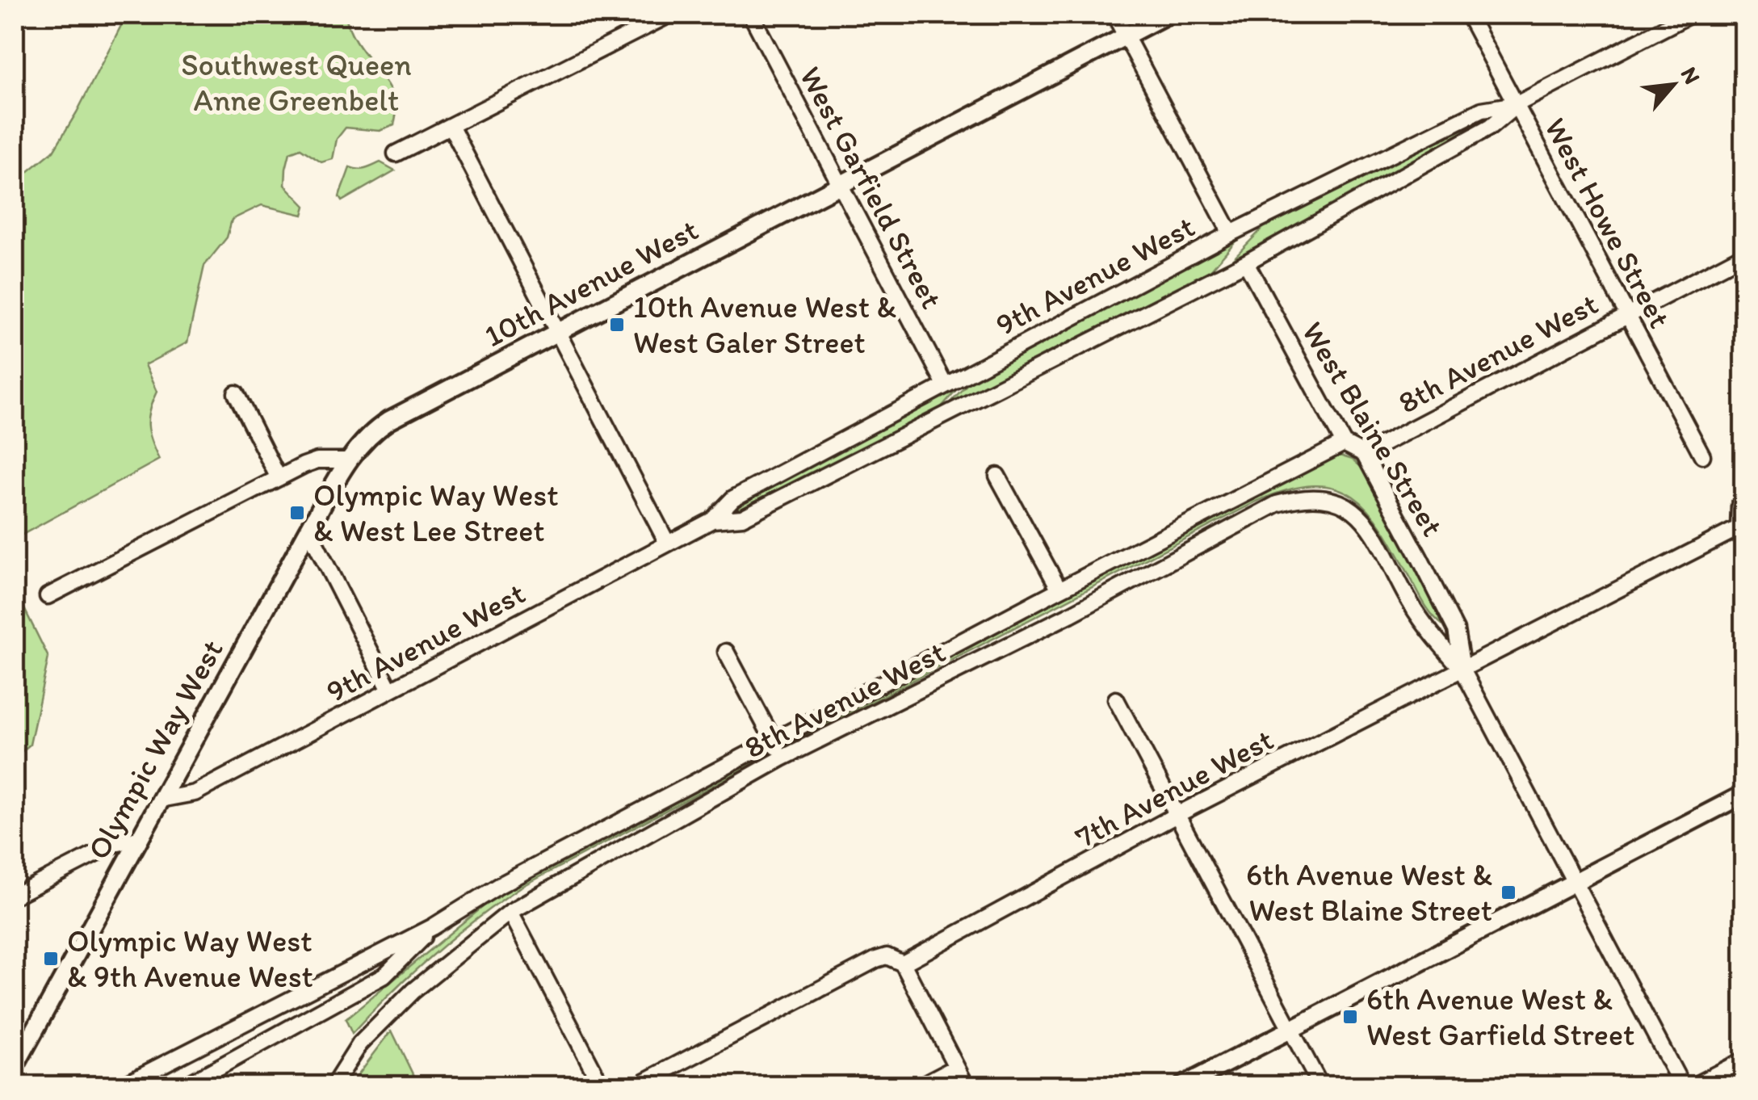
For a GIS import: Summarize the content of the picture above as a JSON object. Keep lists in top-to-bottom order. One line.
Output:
{"streets":{"street":["West Garfield Street","West Howe Street","9th Avenue West","10th Avenue West","8th Avenue West","West Blaine Street","Olympic Way West","7th Avenue West"]},"crossings":[["West Garfield Street","9th Avenue West"],["West Garfield Street","10th Avenue West"],["West Howe Street","9th Avenue West"],["West Howe Street","8th Avenue West"],["9th Avenue West","West Blaine Street"],["9th Avenue West","Olympic Way West"],["10th Avenue West","Olympic Way West"],["8th Avenue West","West Blaine Street"],["West Blaine Street","7th Avenue West"]],"parks":["Southwest Queen Anne Greenbelt"],"places":{"transit":["10th Avenue West & West Galer Street","Olympic Way West & West Lee Street","6th Avenue West & West Blaine Street","Olympic Way West & 9th Avenue West","6th Avenue West & West Garfield Street"]},"north":"top right"}
